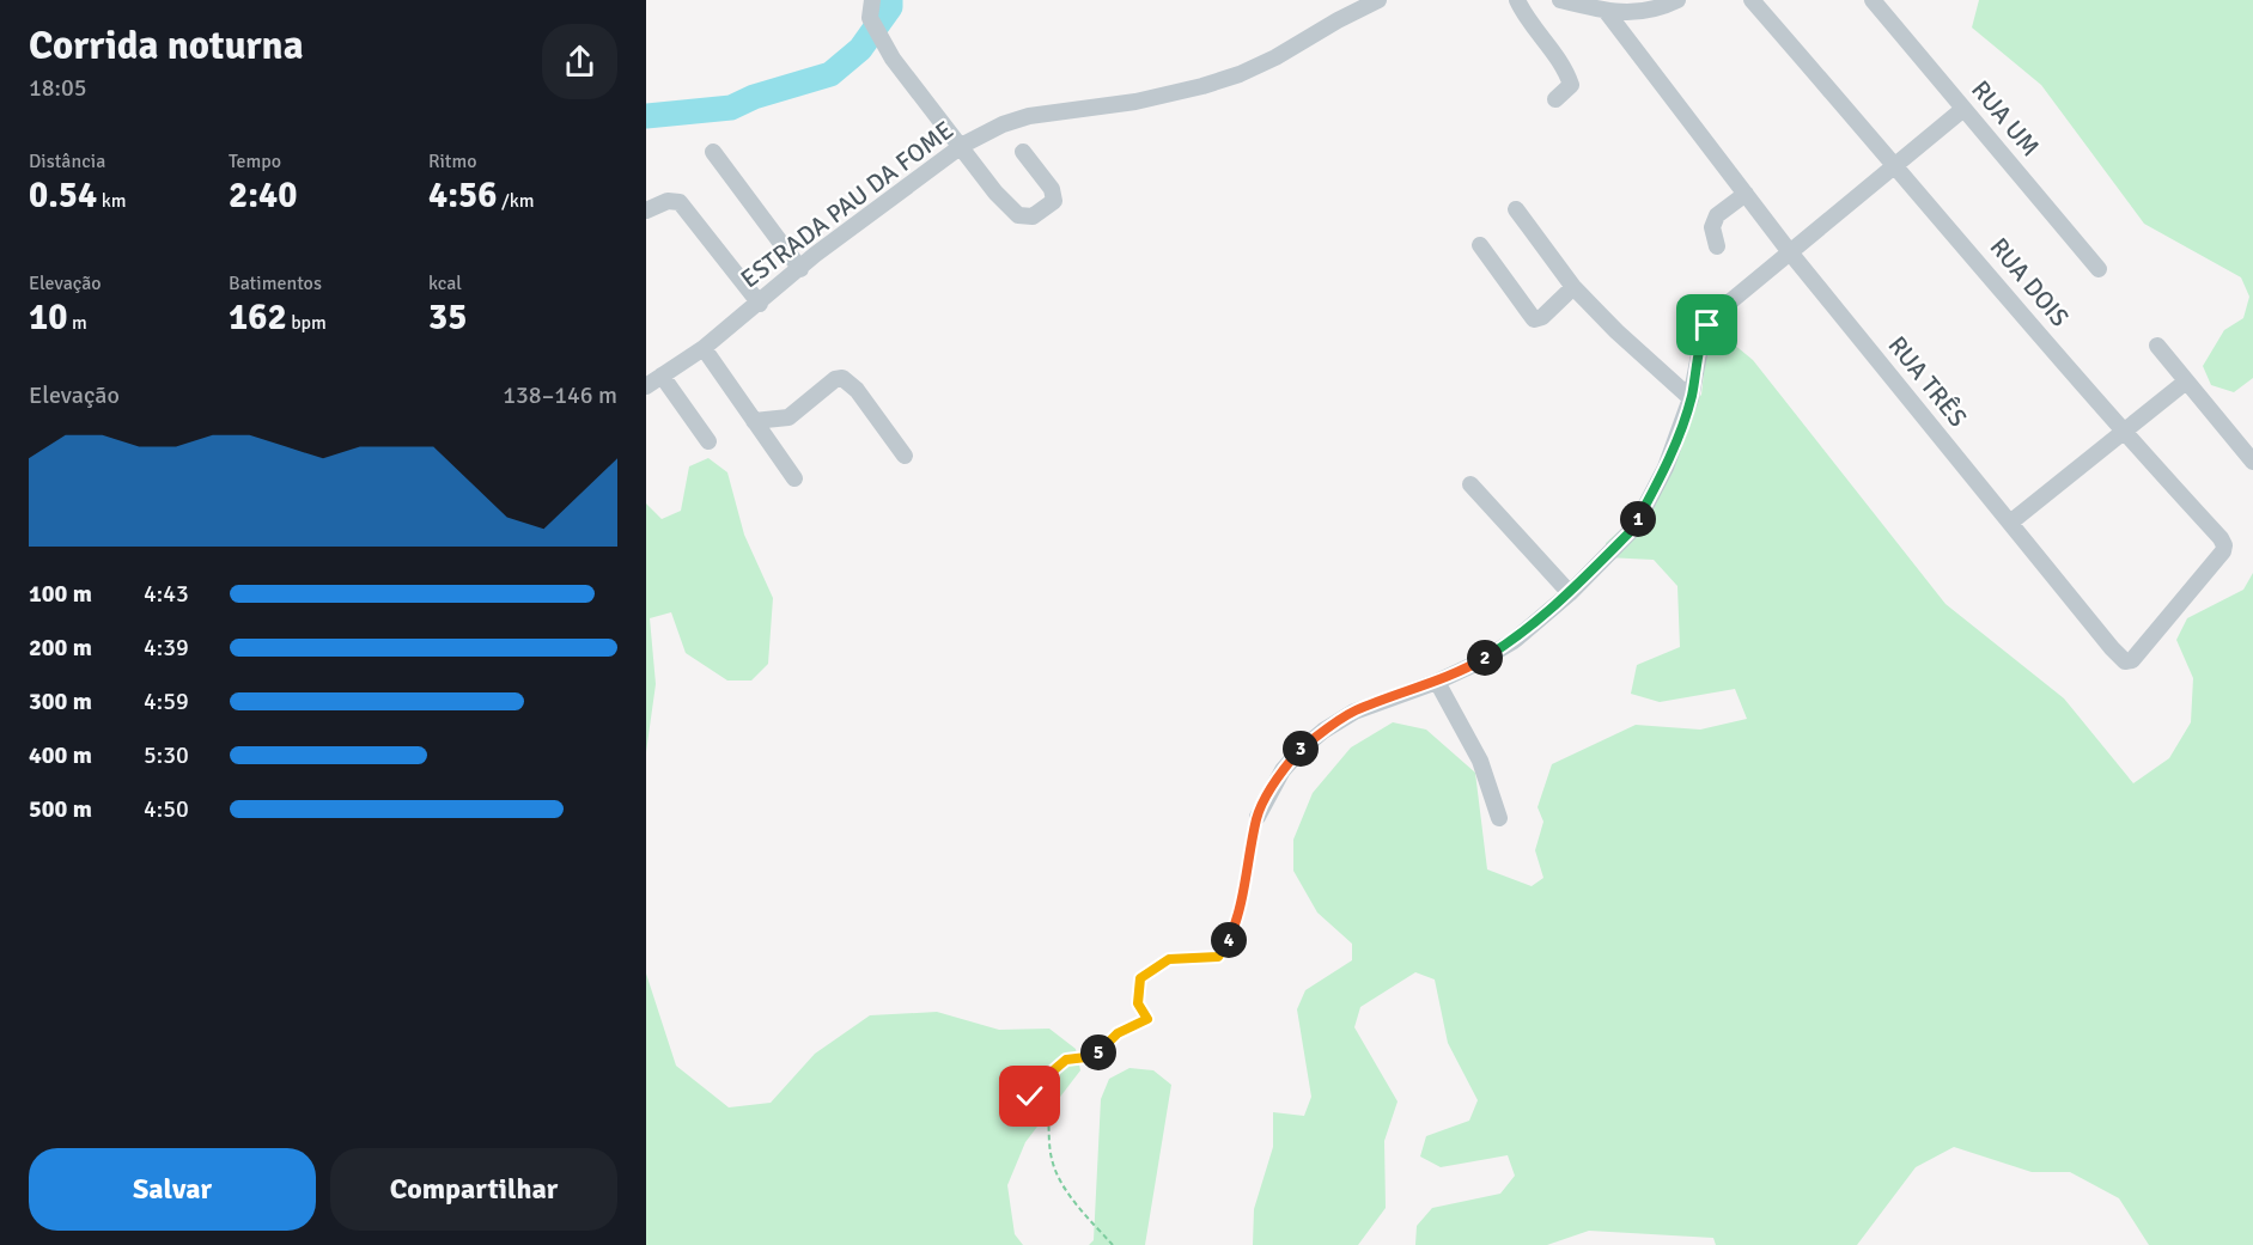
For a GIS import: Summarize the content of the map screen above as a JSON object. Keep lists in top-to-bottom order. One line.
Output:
{"streets":{"street":["RUA UM","ESTRADA PAU DA FOME","RUA DOIS","RUA TRÊS"]},"crossings":[["RUA DOIS","RUA TRÊS"]],"page":{"heading":["Corrida noturna","18:05"],"stats":[["Distância","0.54 km"],["Tempo","2:40"],["Ritmo","4:56 /km"],["Elevação","10 m"],["Batimentos","162 bpm"],["kcal","35"]],"chart":["Elevação","138–146 m"],"pins":["1","2","3","4","5"],"list":[{"name":"100 m","note":"4:43"},{"name":"200 m","note":"4:39"},{"name":"300 m","note":"4:59"},{"name":"400 m","note":"5:30"},{"name":"500 m","note":"4:50"}],"buttons":["Salvar","Compartilhar"]}}
